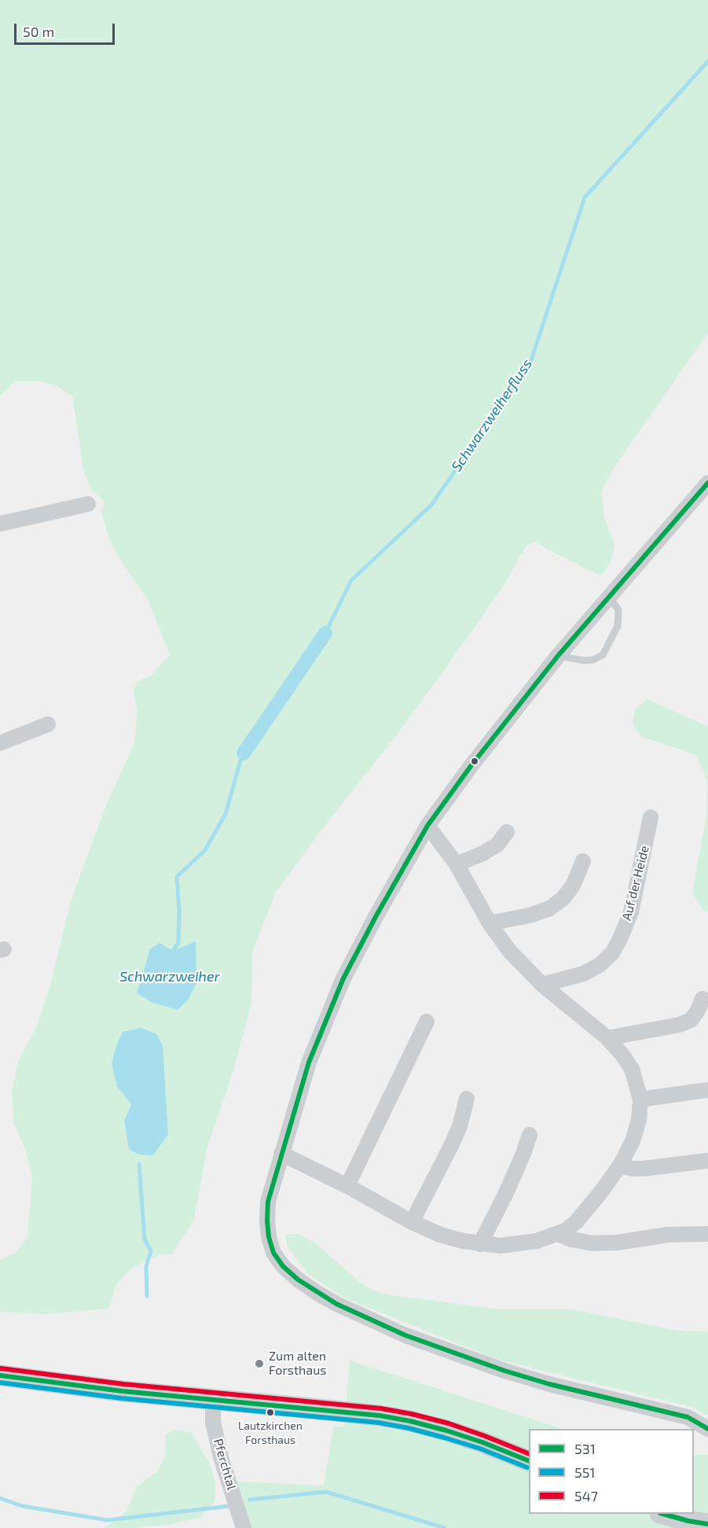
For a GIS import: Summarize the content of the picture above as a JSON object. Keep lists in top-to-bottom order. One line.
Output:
{"streets":{"street":["Auf der Heide","Pferchtal"]},"water":["Schwarzweiherfluss","Schwarzweiher"],"places":["Zum alten Forsthaus","Lautzkirchen Forsthaus"],"lines":["transit line 531","transit line 547","transit line 551"],"legend":["531","551","547"],"scale_bar":"50 m"}
